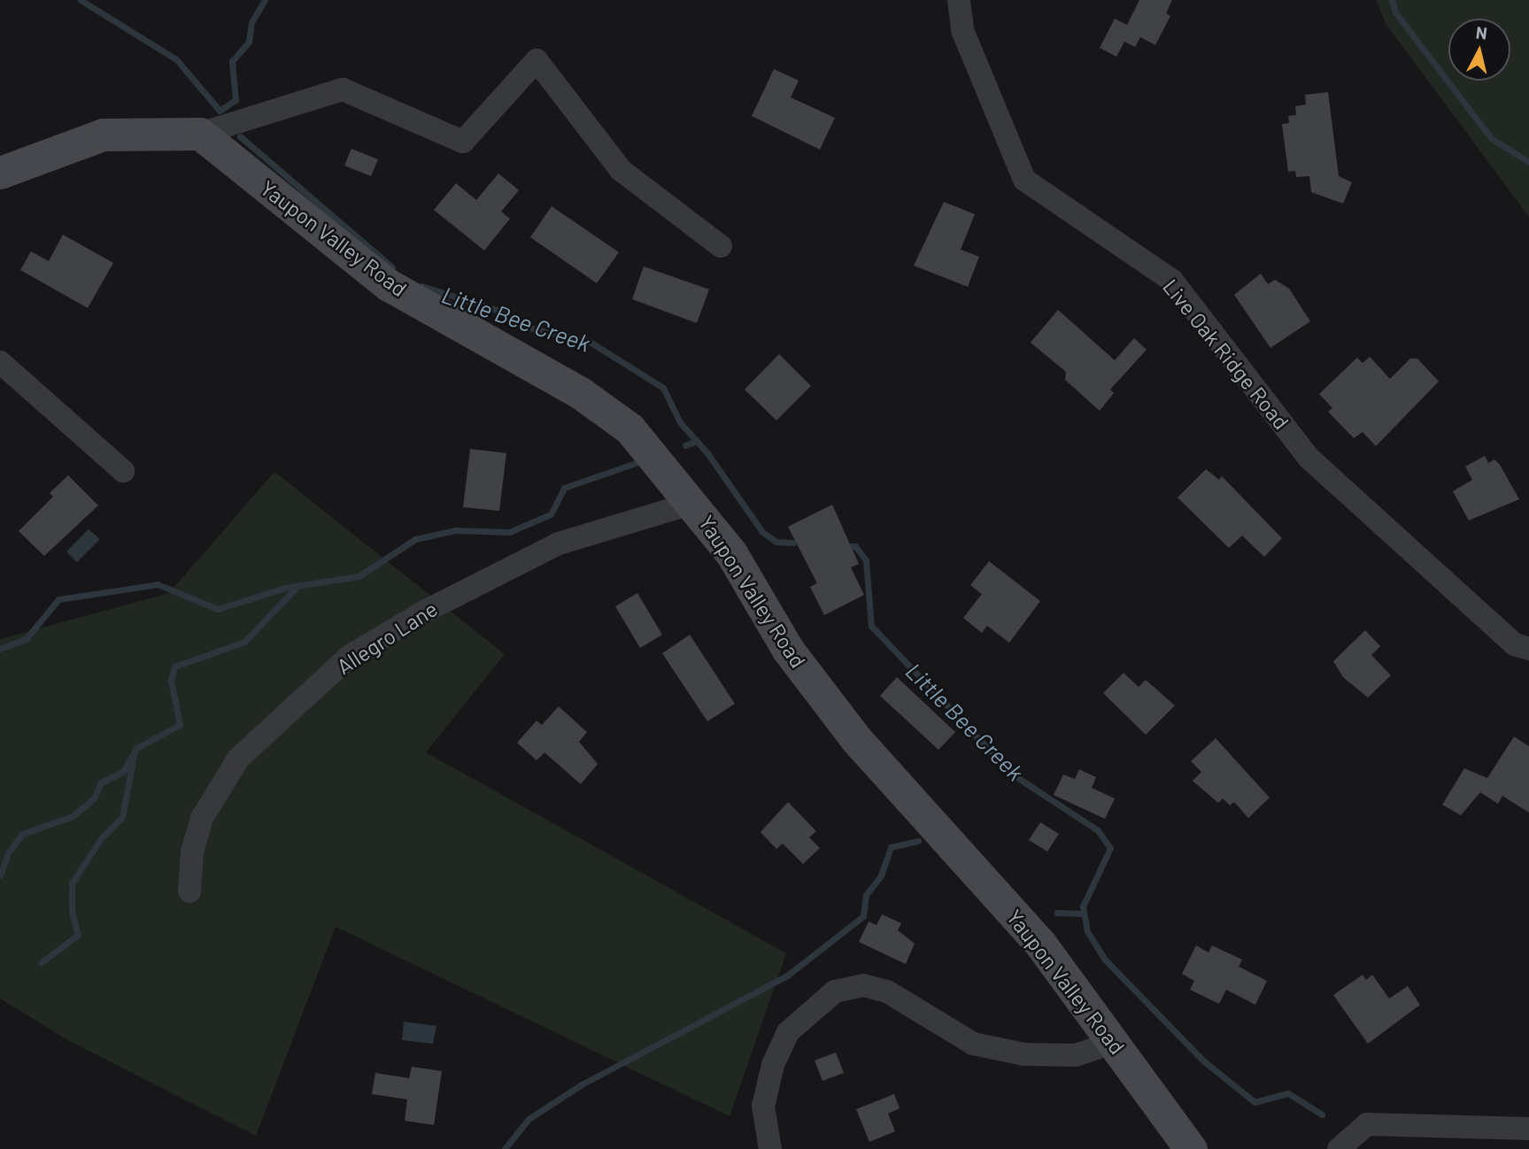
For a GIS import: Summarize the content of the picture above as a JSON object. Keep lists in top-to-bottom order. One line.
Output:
{"streets":{"street":["Yaupon Valley Road","Live Oak Ridge Road","Allegro Lane"]},"crossings":[["Yaupon Valley Road","Allegro Lane"]],"water":["Little Bee Creek"],"north":"top"}
